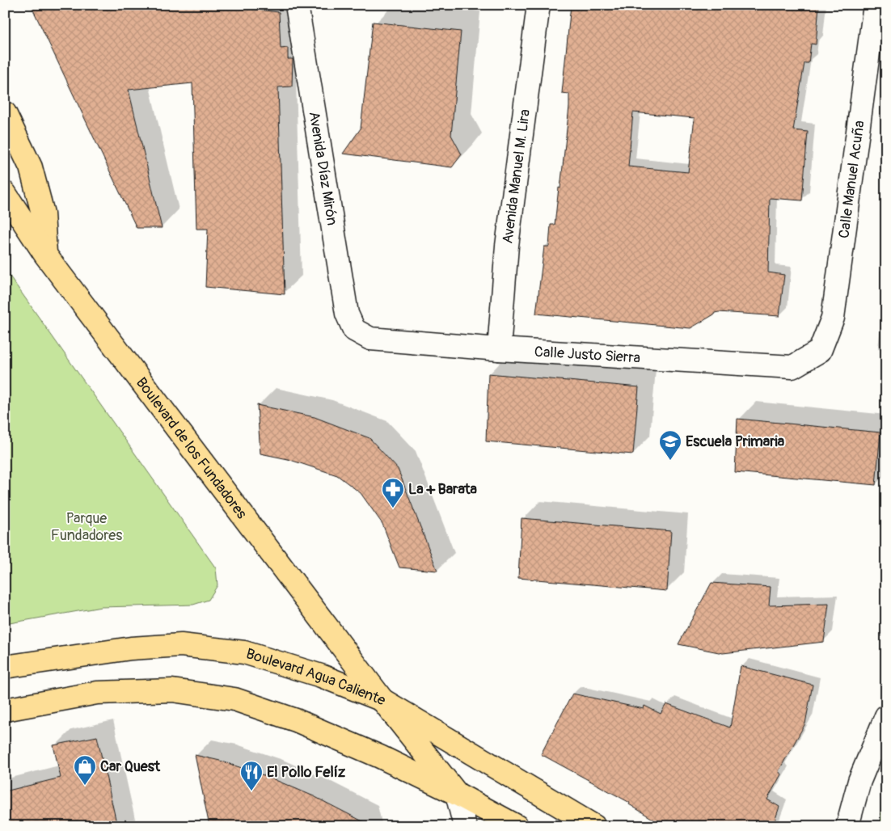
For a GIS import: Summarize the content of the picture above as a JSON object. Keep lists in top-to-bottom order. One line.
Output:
{"streets":{"main road":["Boulevard de los Fundadores","Boulevard Agua Caliente"],"street":["Avenida Díaz Mirón","Avenida Manuel M. Lira","Calle Manuel Acuña","Calle Justo Sierra"]},"crossings":[["Avenida Díaz Mirón","Calle Justo Sierra"],["Avenida Manuel M. Lira","Calle Justo Sierra"],["Calle Manuel Acuña","Calle Justo Sierra"],["Boulevard de los Fundadores","Boulevard Agua Caliente"]],"parks":["Parque Fundadores"],"places":{"school or university":["Escuela Primaria"],"pharmacy":["La + Barata"],"shop":["Car Quest"],"restaurant":["El Pollo Felíz"]}}
